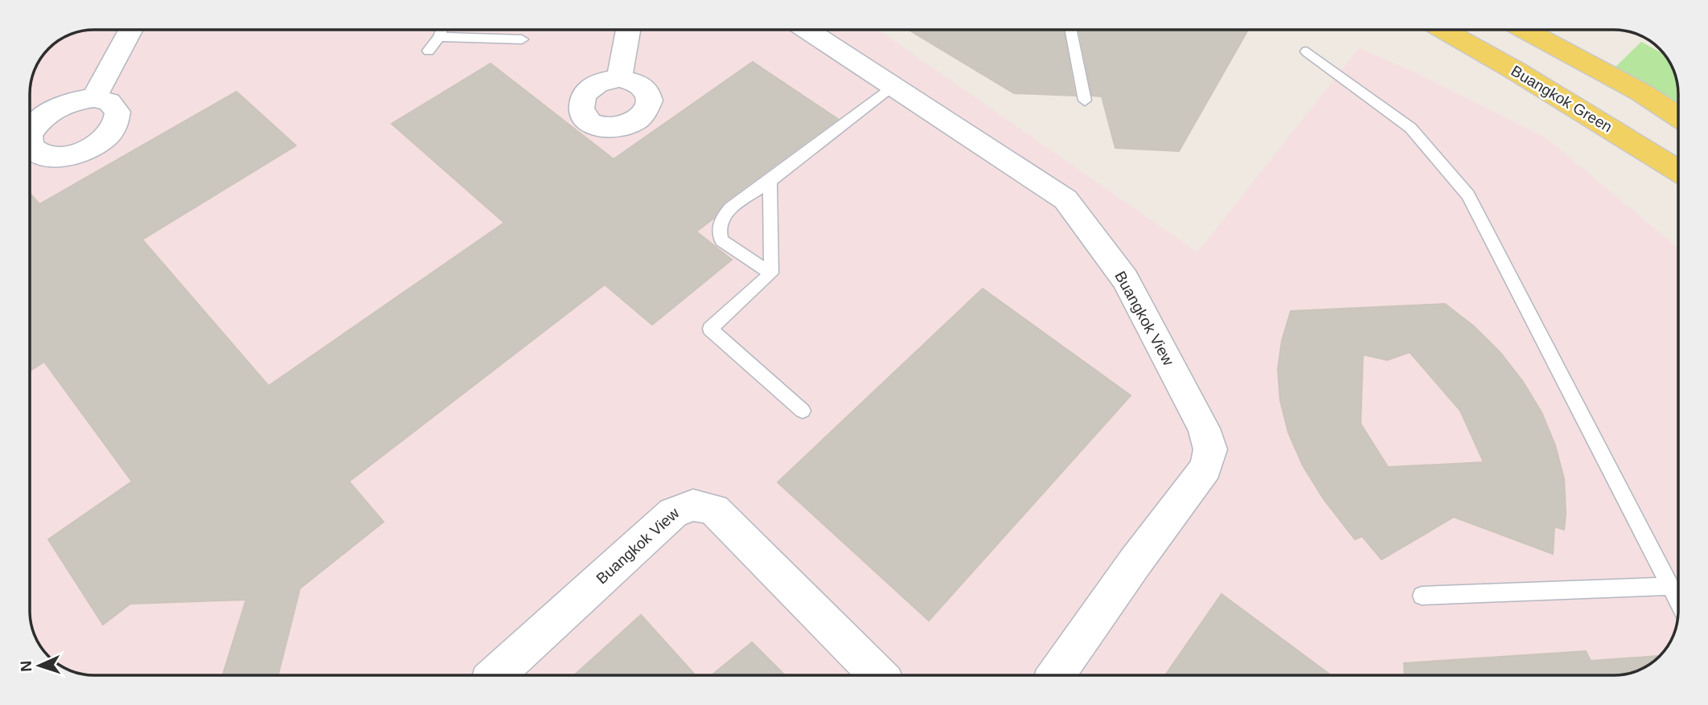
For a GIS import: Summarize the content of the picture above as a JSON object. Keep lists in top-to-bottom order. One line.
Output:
{"streets":{"main road":["Buangkok Green"],"street":["Buangkok View"]},"north":"left"}
